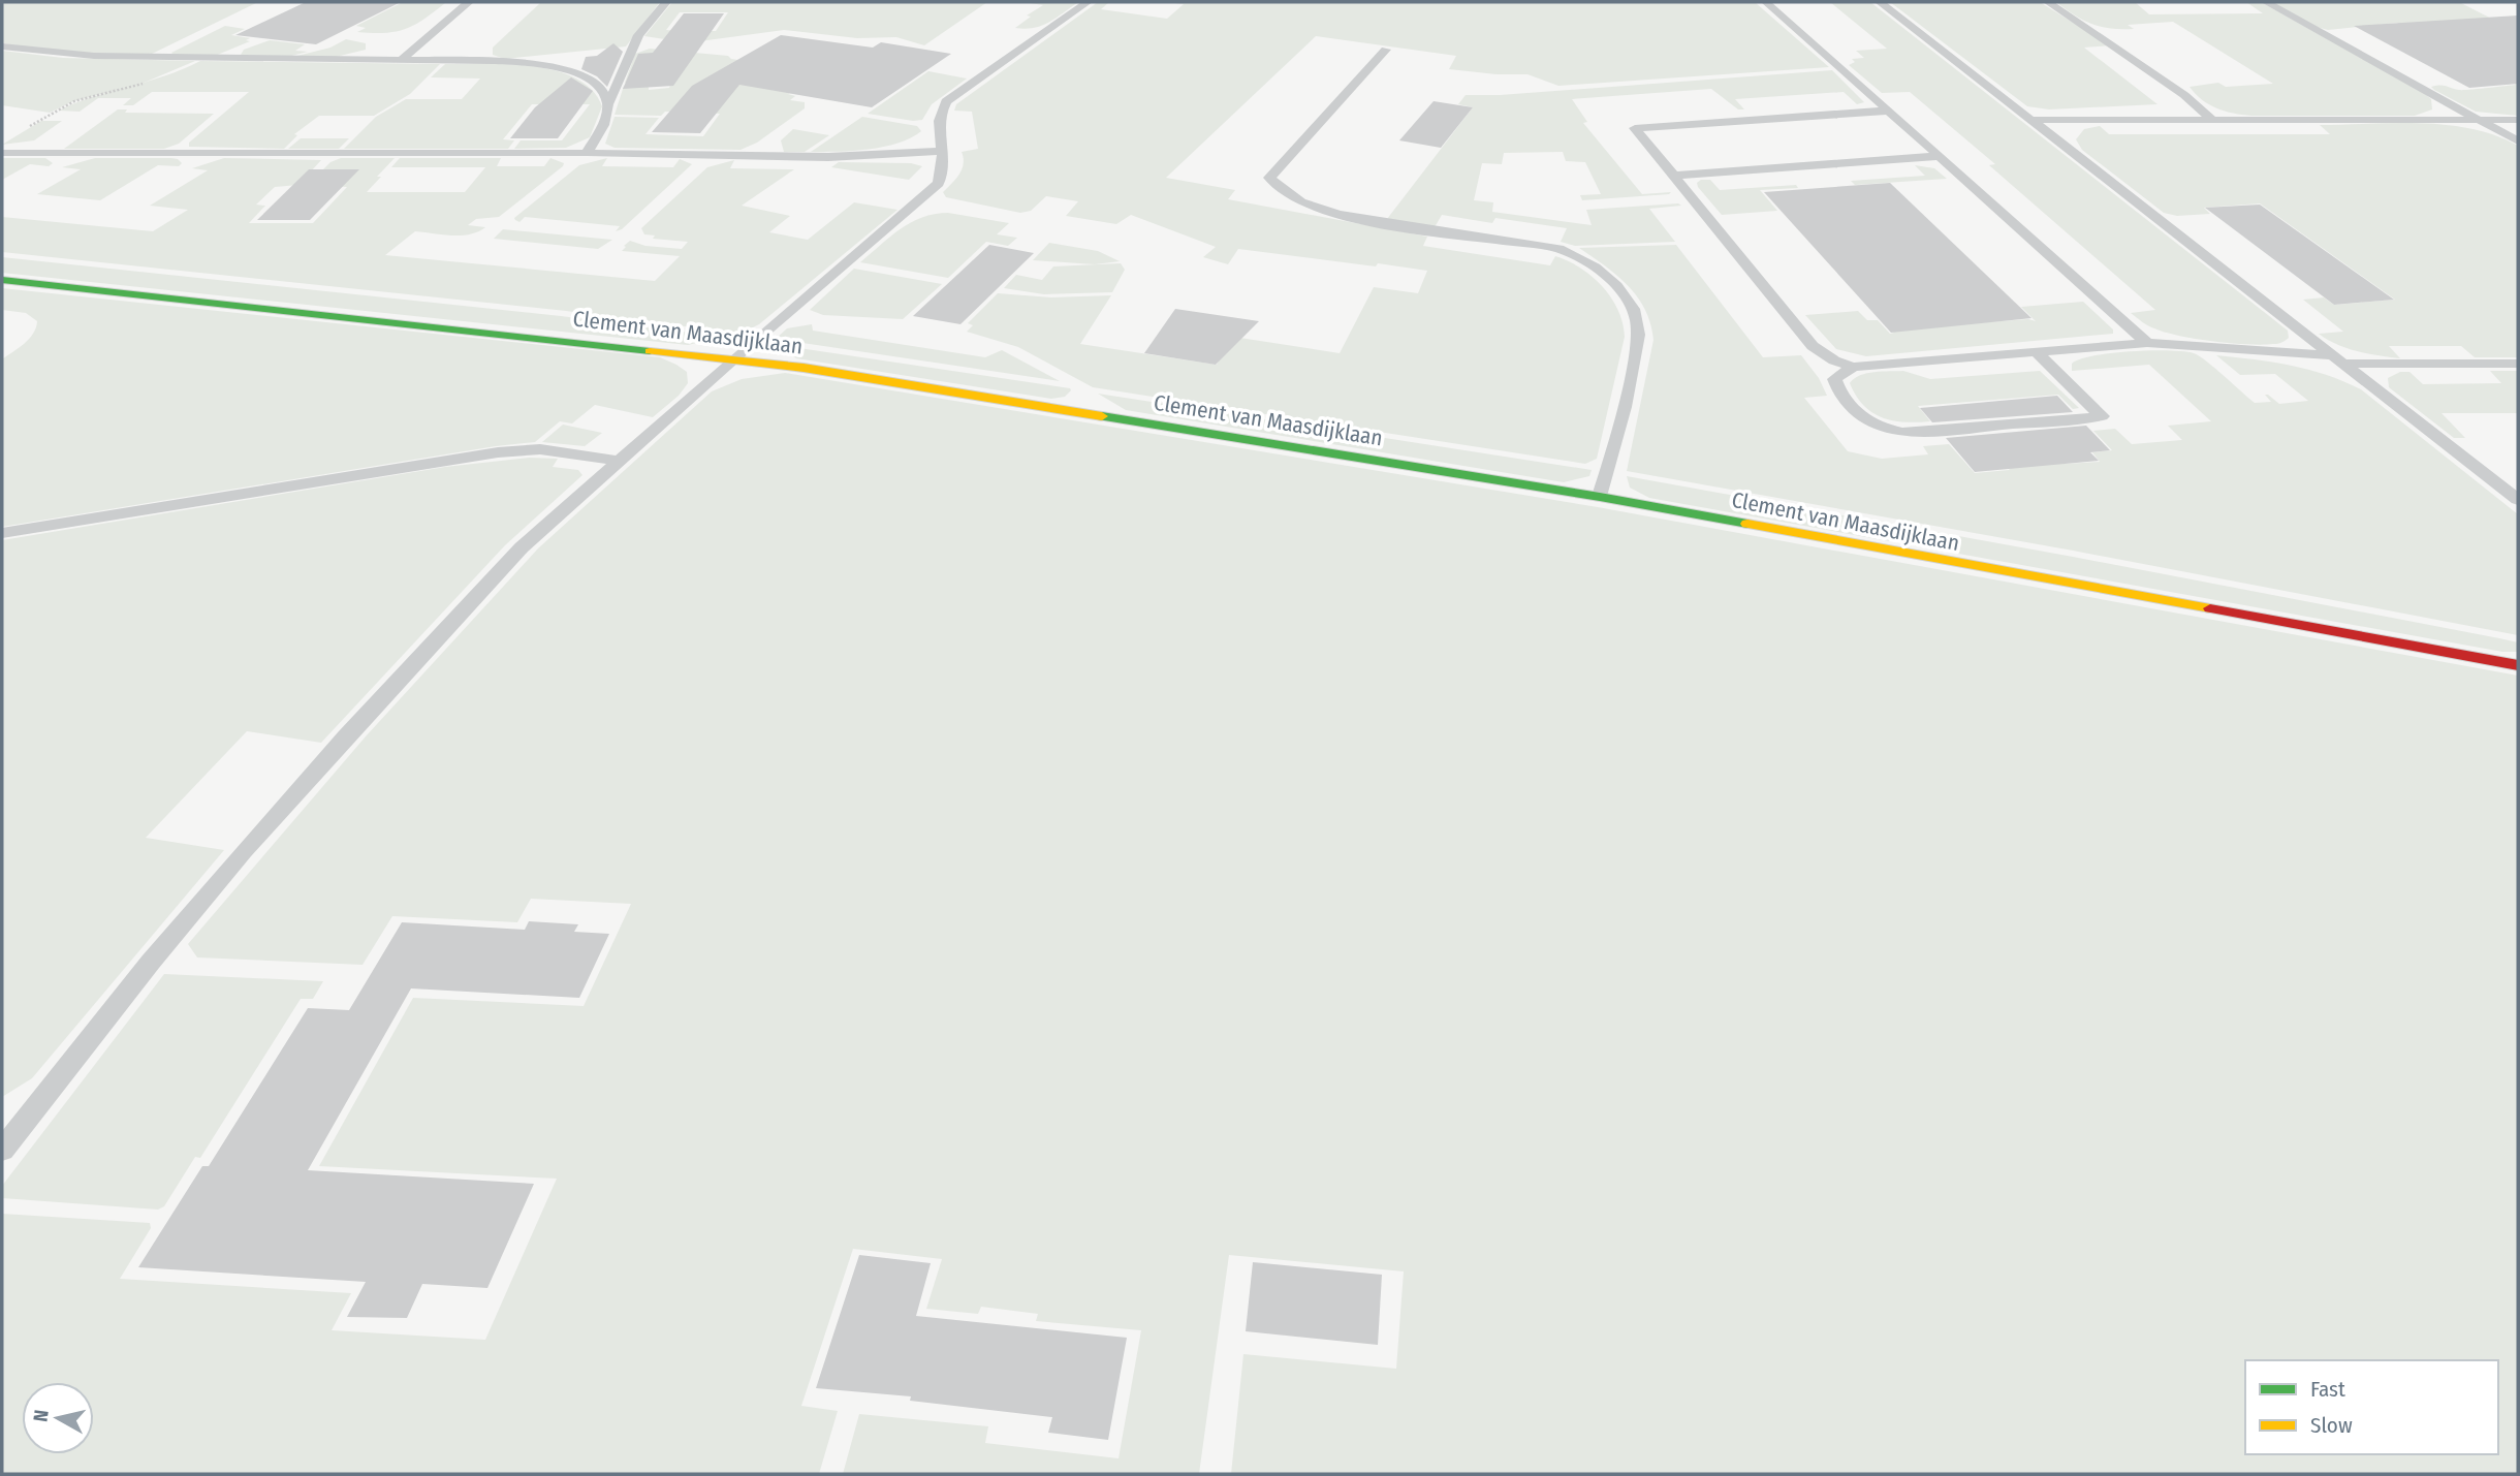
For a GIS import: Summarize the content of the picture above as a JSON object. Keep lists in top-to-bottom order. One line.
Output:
{"streets":{"street":["Clement van Maasdijklaan"]},"legend":["Fast","Slow"],"north":"left"}
